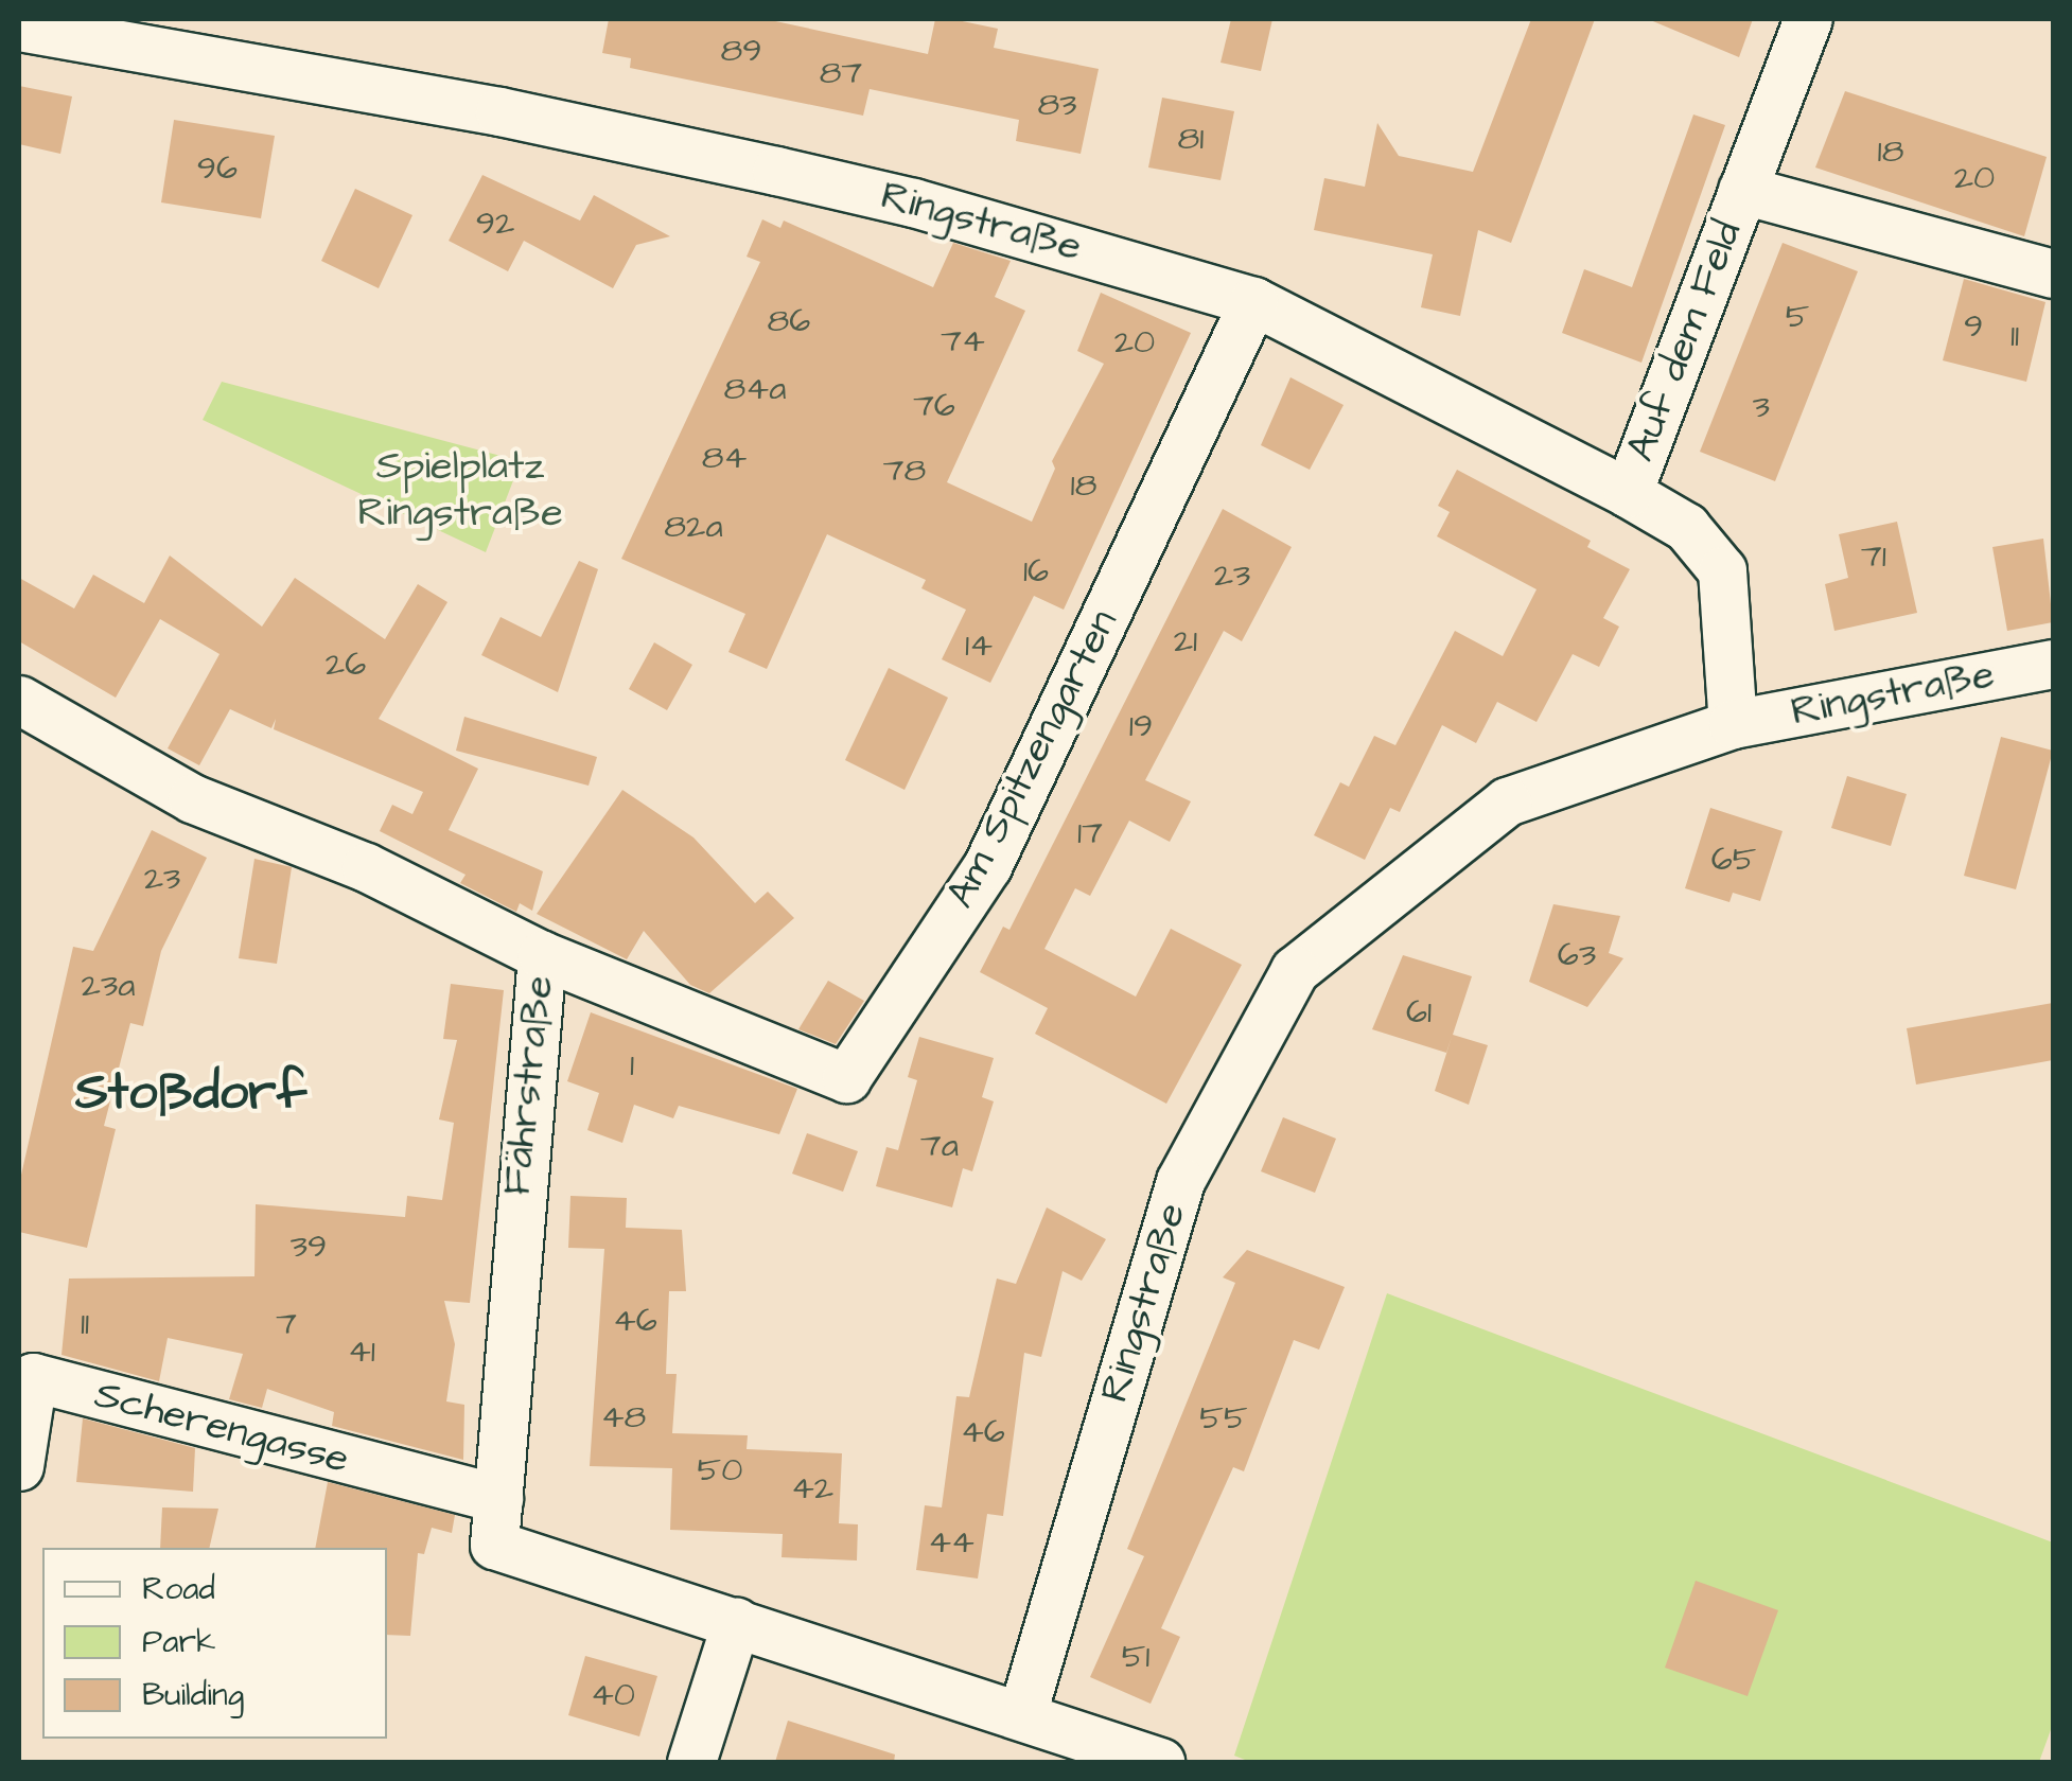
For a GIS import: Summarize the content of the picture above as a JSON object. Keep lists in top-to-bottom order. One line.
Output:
{"streets":{"street":["Ringstraße","Auf dem Feld","Am Spitzengarten","Fährstraße","Scherengasse"]},"crossings":[["Ringstraße","Auf dem Feld"],["Ringstraße","Am Spitzengarten"],["Am Spitzengarten","Fährstraße"],["Fährstraße","Scherengasse"]],"districts":["Stoßdorf"],"parks":["Spielplatz Ringstraße"],"house_numbers":["89","87","83","81","18","96","20","92","5","86","9","11","74","20","84a","76","3","84","78","18","82a","71","16","23","21","14","26","19","17","65","23","63","23a","61","1","7a","39","46","11","7","41","48","55","46","50","42","44","51","40"],"legend":["Road","Park","Building"]}
